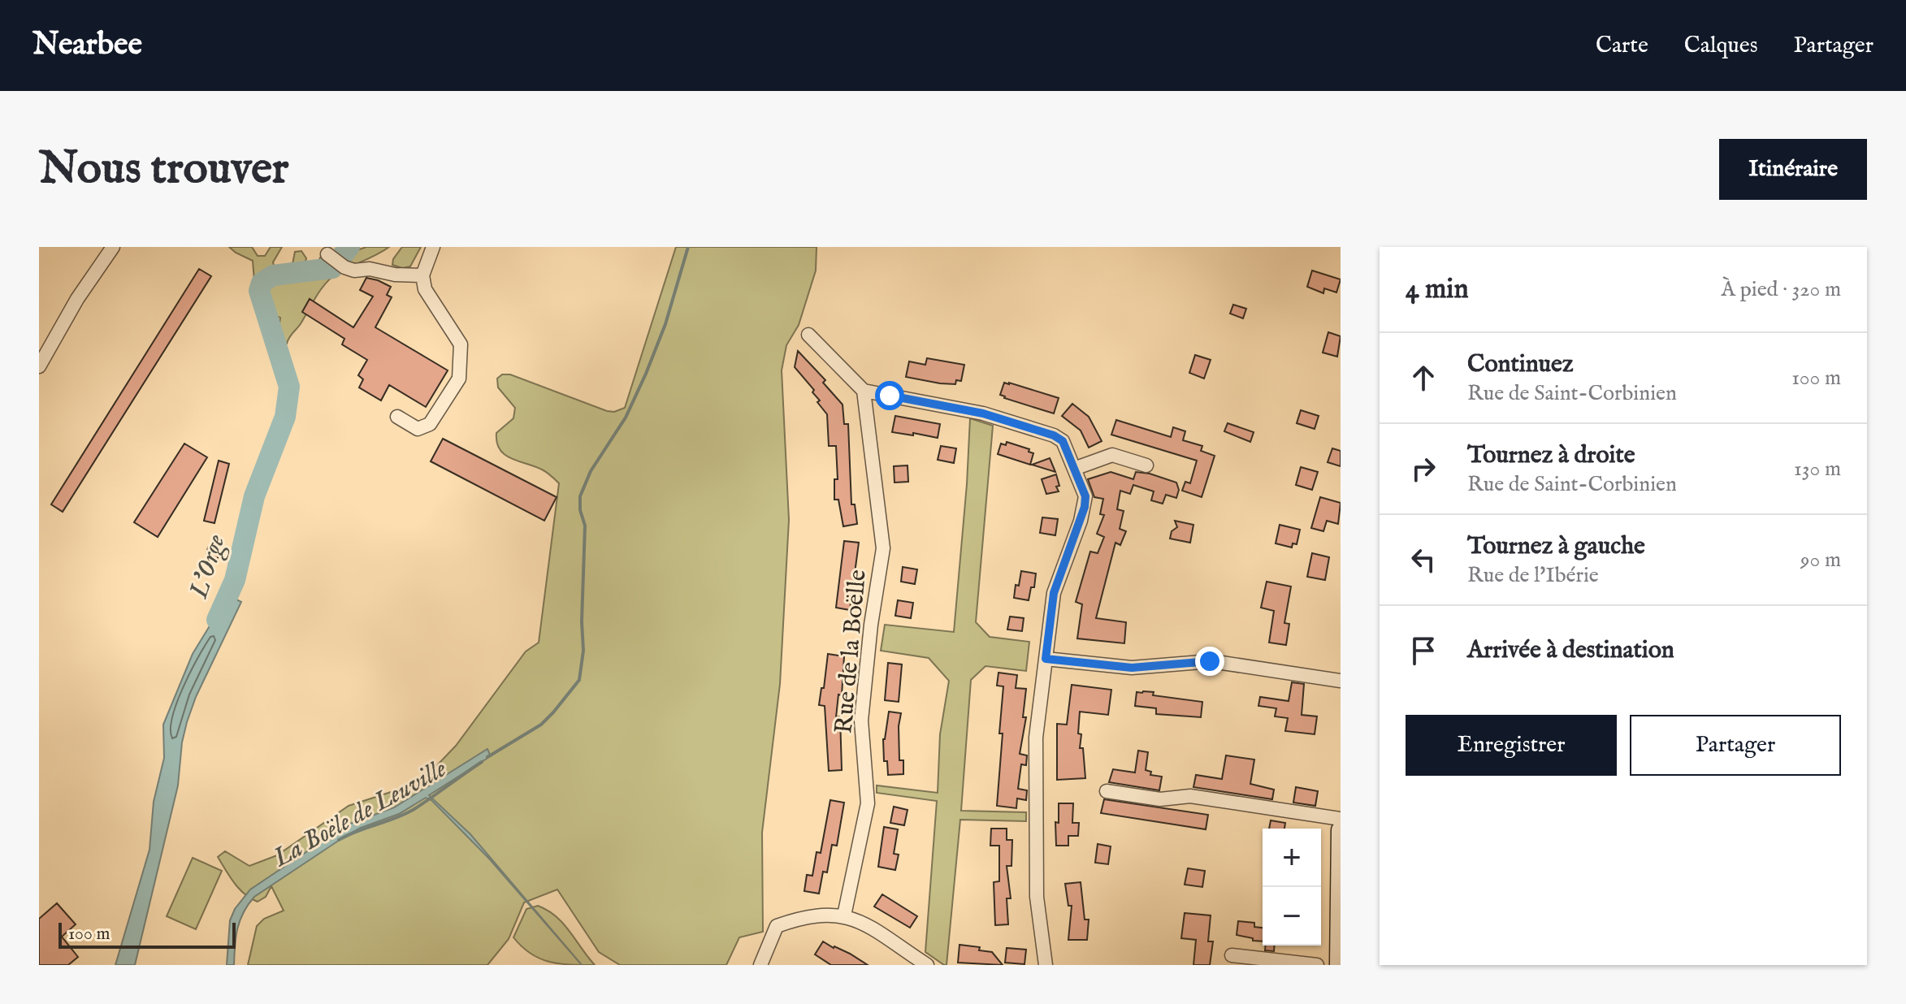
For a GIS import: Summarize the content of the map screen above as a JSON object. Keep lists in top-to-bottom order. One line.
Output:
{"streets":{"street":["Rue de la Boëlle"]},"water":["L'Orge","La Boële de Leuville"],"scale_bar":"100 m","page":{"header":"Nearbee","nav":["Carte","Calques","Partager"],"buttons":["Itinéraire",["Enregistrer","Partager"]],"title":"Nous trouver","heading":["4 min","À pied · 320 m"],"list":[["Continuez","Rue de Saint-Corbinien","100 m"],["Tournez à droite","Rue de Saint-Corbinien","130 m"],["Tournez à gauche","Rue de l'Ibérie","90 m"],"Arrivée à destination"],"map_buttons":["+","−"],"scale":"100 m"}}
